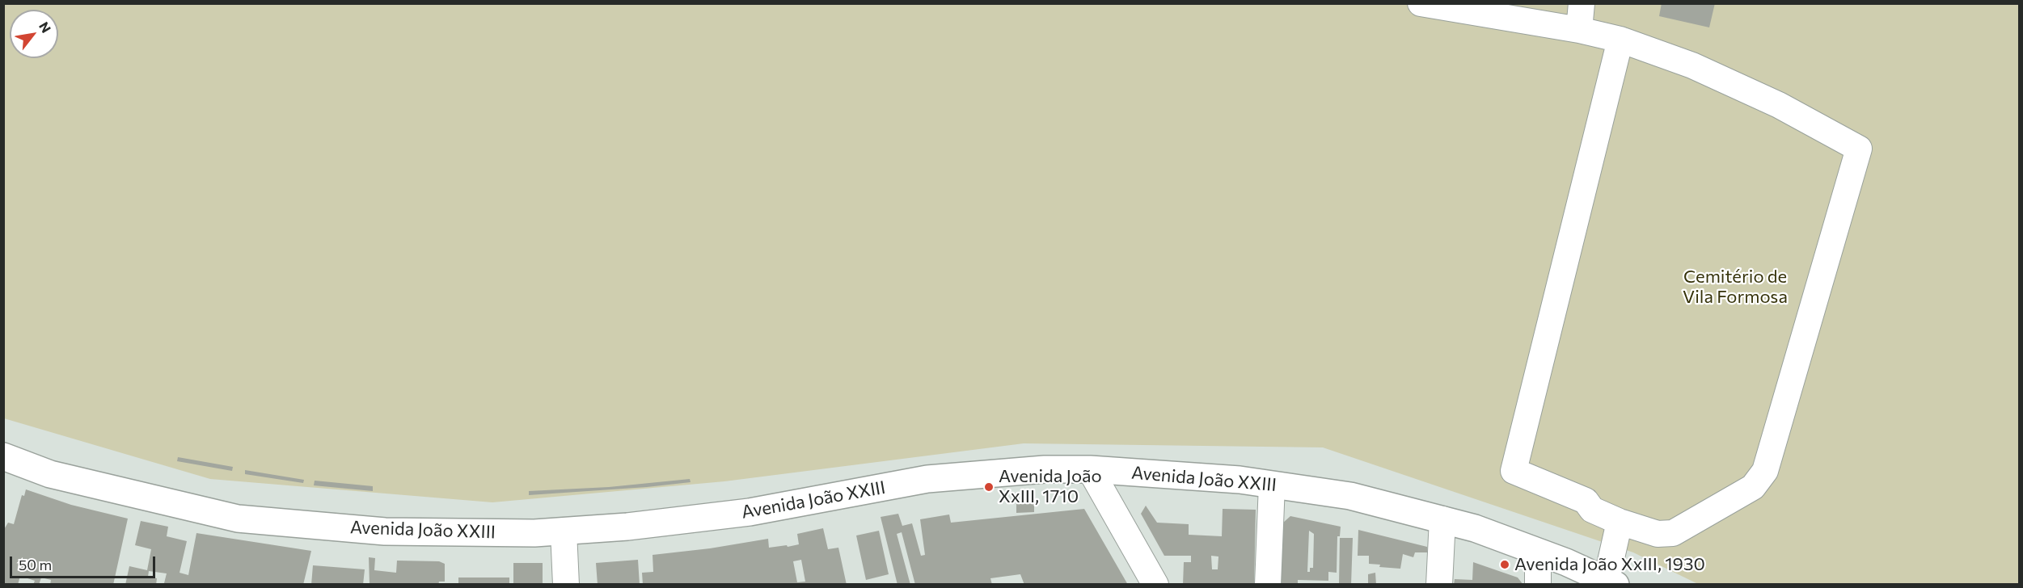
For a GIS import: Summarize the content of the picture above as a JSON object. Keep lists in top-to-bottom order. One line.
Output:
{"streets":{"main road":["Avenida João XXIII"]},"parks":["Cemitério de Vila Formosa"],"places":["Avenida João XxIII, 1710","Avenida João XxIII, 1930"],"scale_bar":"50 m","north":"top right"}
